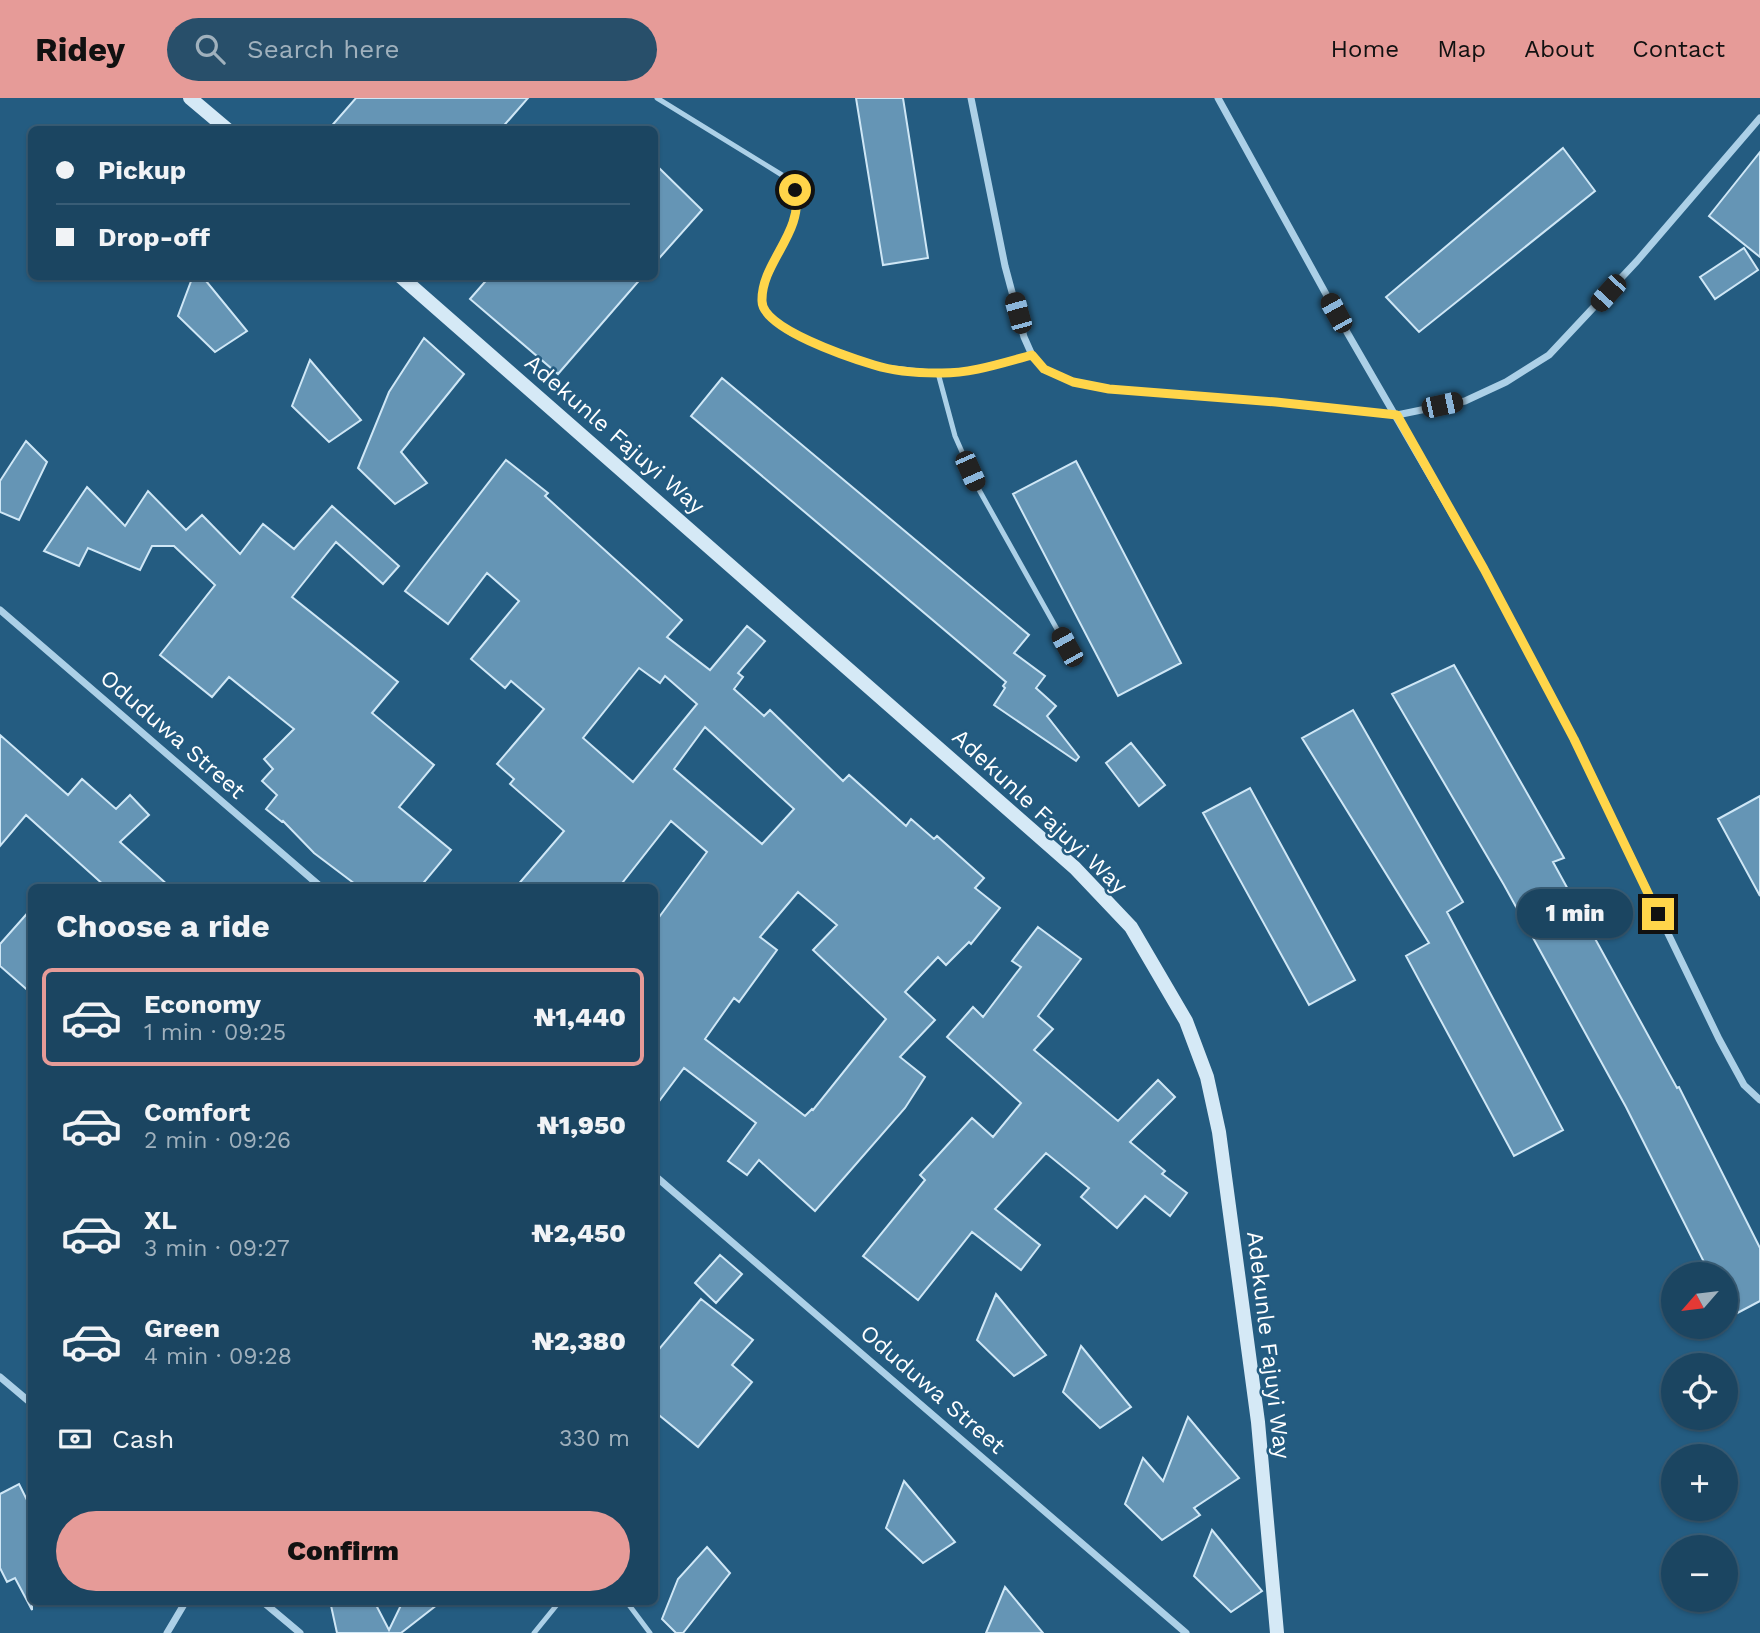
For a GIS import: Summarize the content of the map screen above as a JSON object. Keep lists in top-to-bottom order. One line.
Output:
{"streets":{"street":["Adekunle Fajuyi Way","Oduduwa Street"]},"north":"bottom left","page":{"header":"Ridey","search":"Search here","nav":["Home","Map","About","Contact"],"banner":["Pickup","Drop-off"],"heading":"Choose a ride","bubble":"1 min","list":[{"name":"Economy","note":"1 min · 09:25","value":"₦1,440"},{"name":"Comfort","note":"2 min · 09:26","value":"₦1,950"},{"name":"XL","note":"3 min · 09:27","value":"₦2,450"},{"name":"Green","note":"4 min · 09:28","value":"₦2,380"}],"map_buttons":["+","−"],"pay":["Cash","330 m"],"buttons":"Confirm"}}
